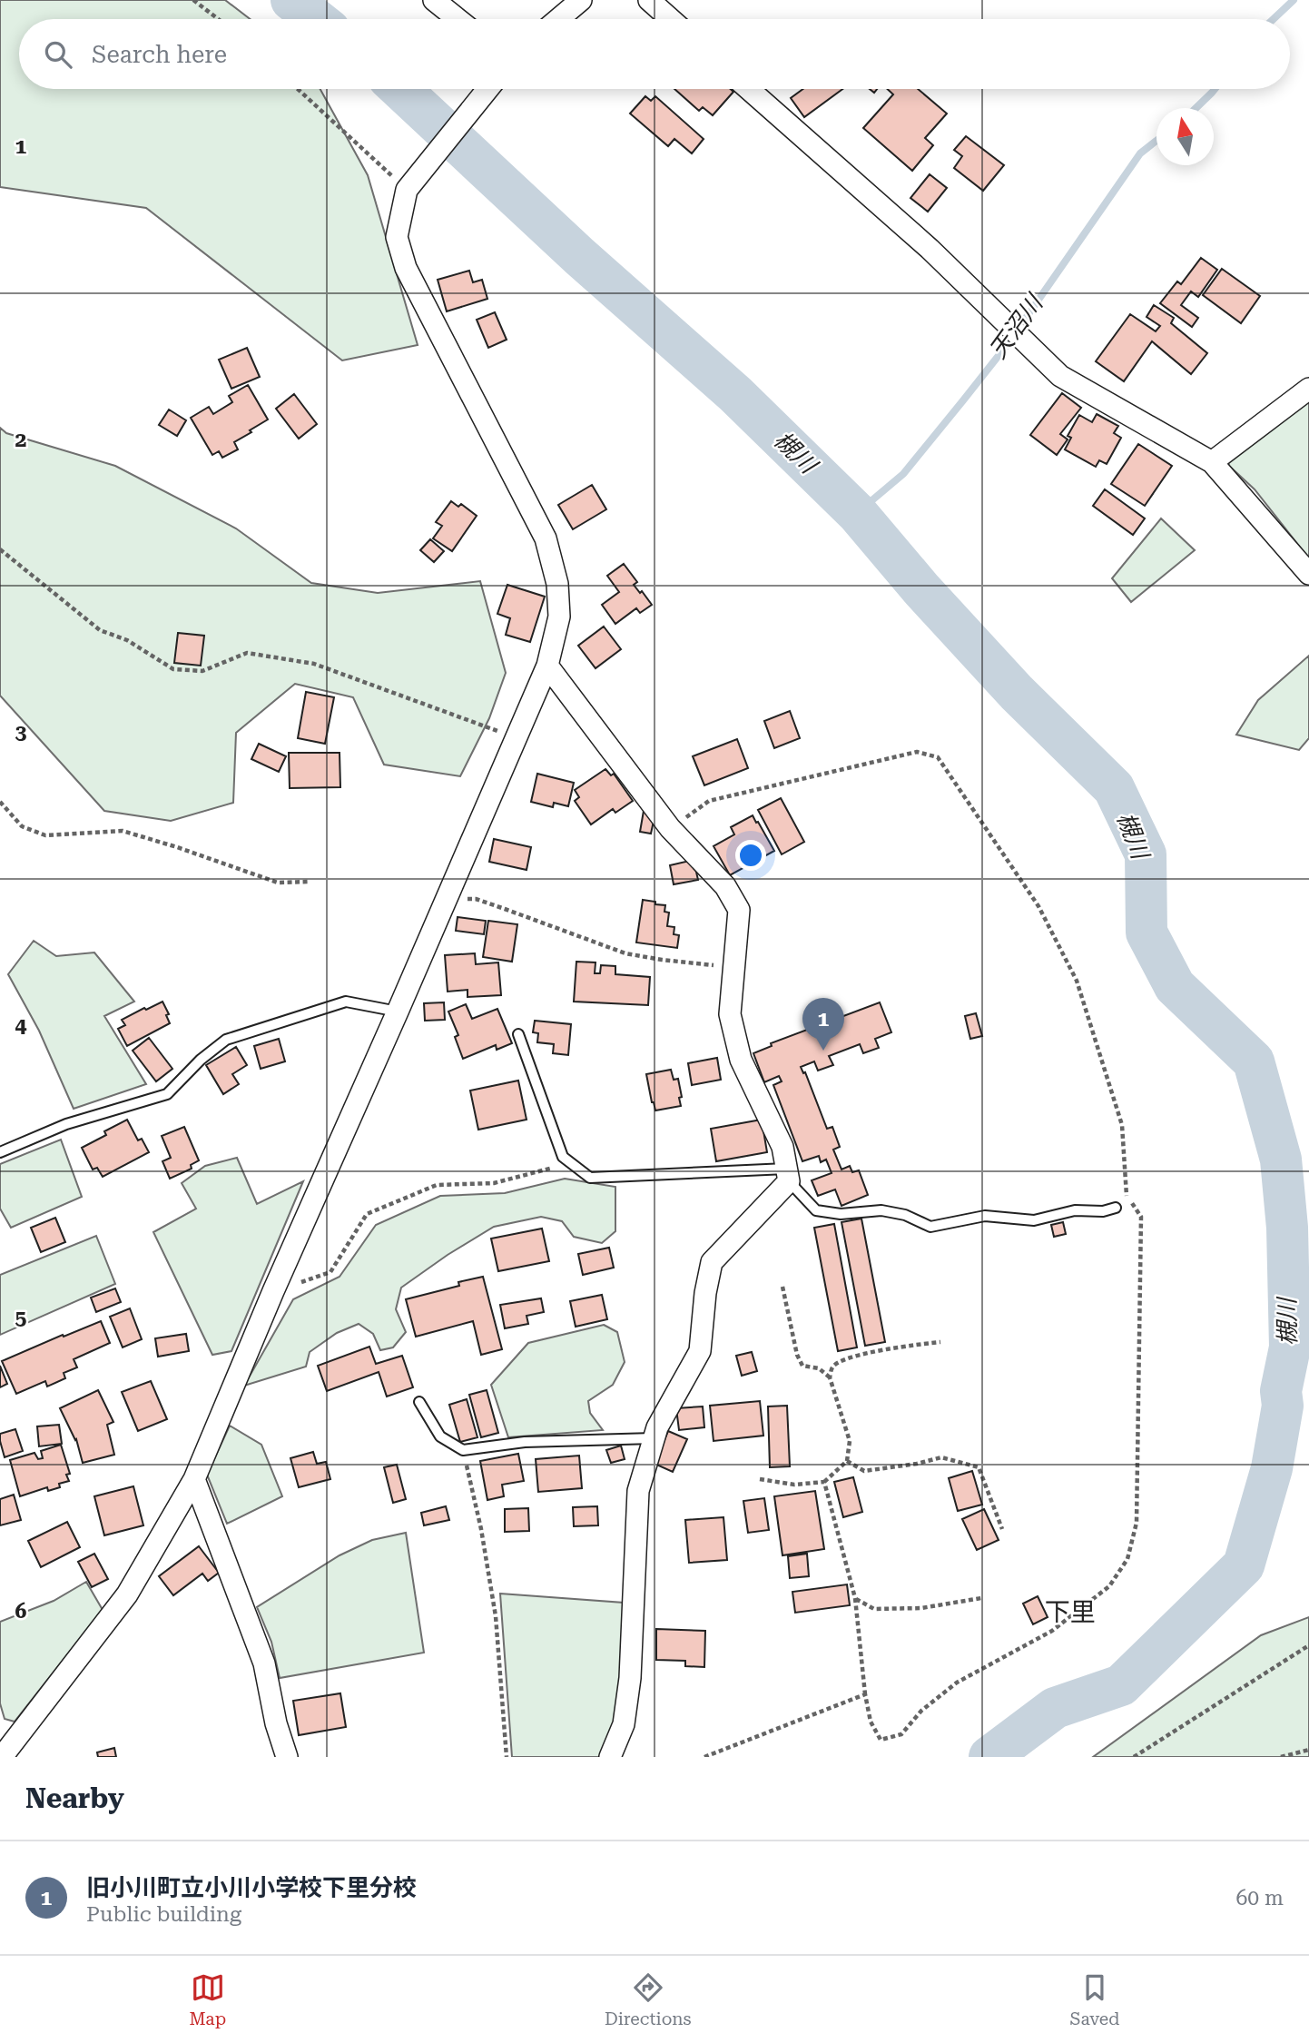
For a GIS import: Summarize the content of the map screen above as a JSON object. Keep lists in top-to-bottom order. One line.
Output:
{"districts":["下里"],"water":["天沼川","槻川"],"north":"top","page":{"search":"Search here","pins":"1","heading":"Nearby","list":[{"mark":"1","name":"旧小川町立小川小学校下里分校","note":"Public building","value":"60 m"}],"nav":["Map","Directions","Saved"]},"grid":{"rows":["1","2","3","4","5","6"]}}
